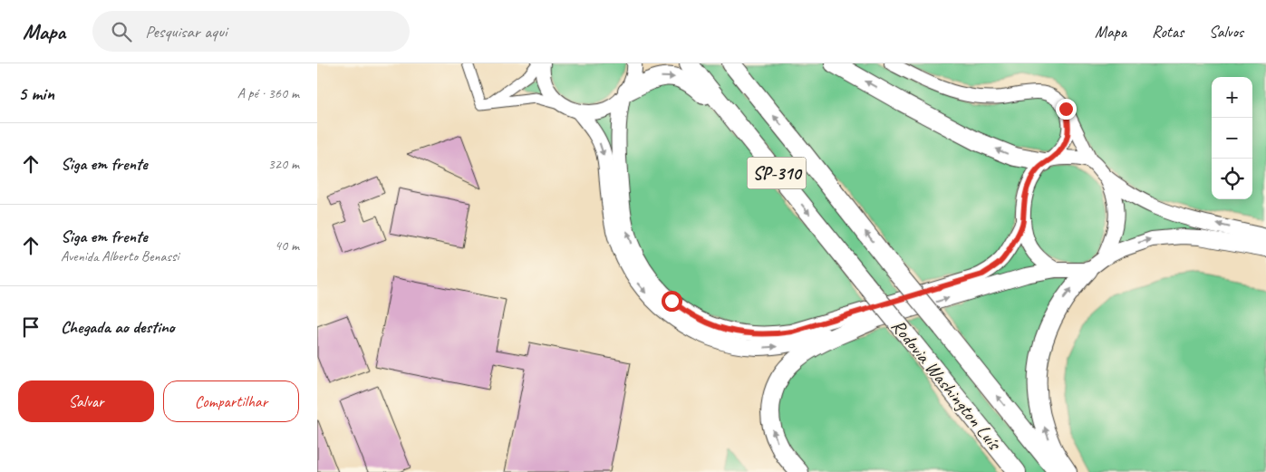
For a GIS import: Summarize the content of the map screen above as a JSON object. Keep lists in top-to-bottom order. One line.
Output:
{"streets":{"highway":["SP-310","Rodovia Washington Luís"]},"page":{"header":"Mapa","search":"Pesquisar aqui","nav":["Mapa","Rotas","Salvos"],"heading":["5 min","A pé · 360 m"],"map_buttons":["+","−"],"list":[["Siga em frente","320 m"],["Siga em frente","Avenida Alberto Benassi","40 m"],"Chegada ao destino"],"buttons":["Salvar","Compartilhar"]}}
